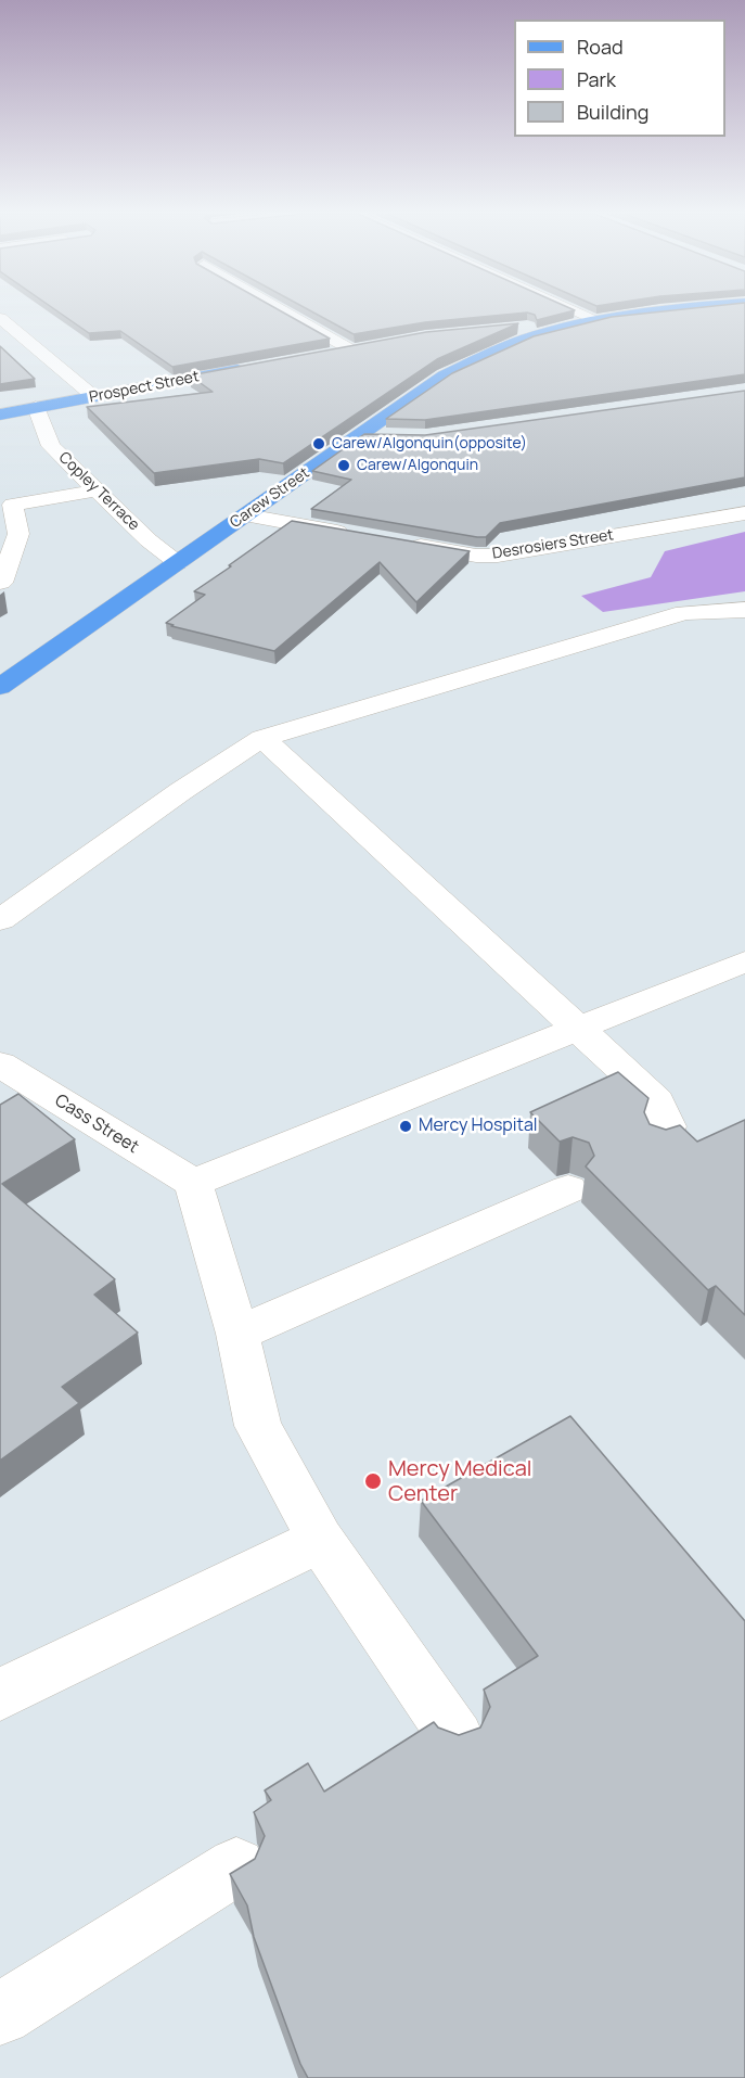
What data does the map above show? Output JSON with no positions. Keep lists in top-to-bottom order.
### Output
{
  "streets": {
    "main road": ["Prospect Street", "Carew Street"],
    "street": ["Copley Terrace", "Desrosiers Street", "Cass Street"]
  },
  "crossings": [
    ["Prospect Street", "Copley Terrace"],
    ["Copley Terrace", "Carew Street"]
  ],
  "places": [
    "Carew/Algonquin(opposite)",
    "Carew/Algonquin",
    "Mercy Hospital",
    "Mercy Medical Center"
  ],
  "legend": ["Road", "Park", "Building"]
}
